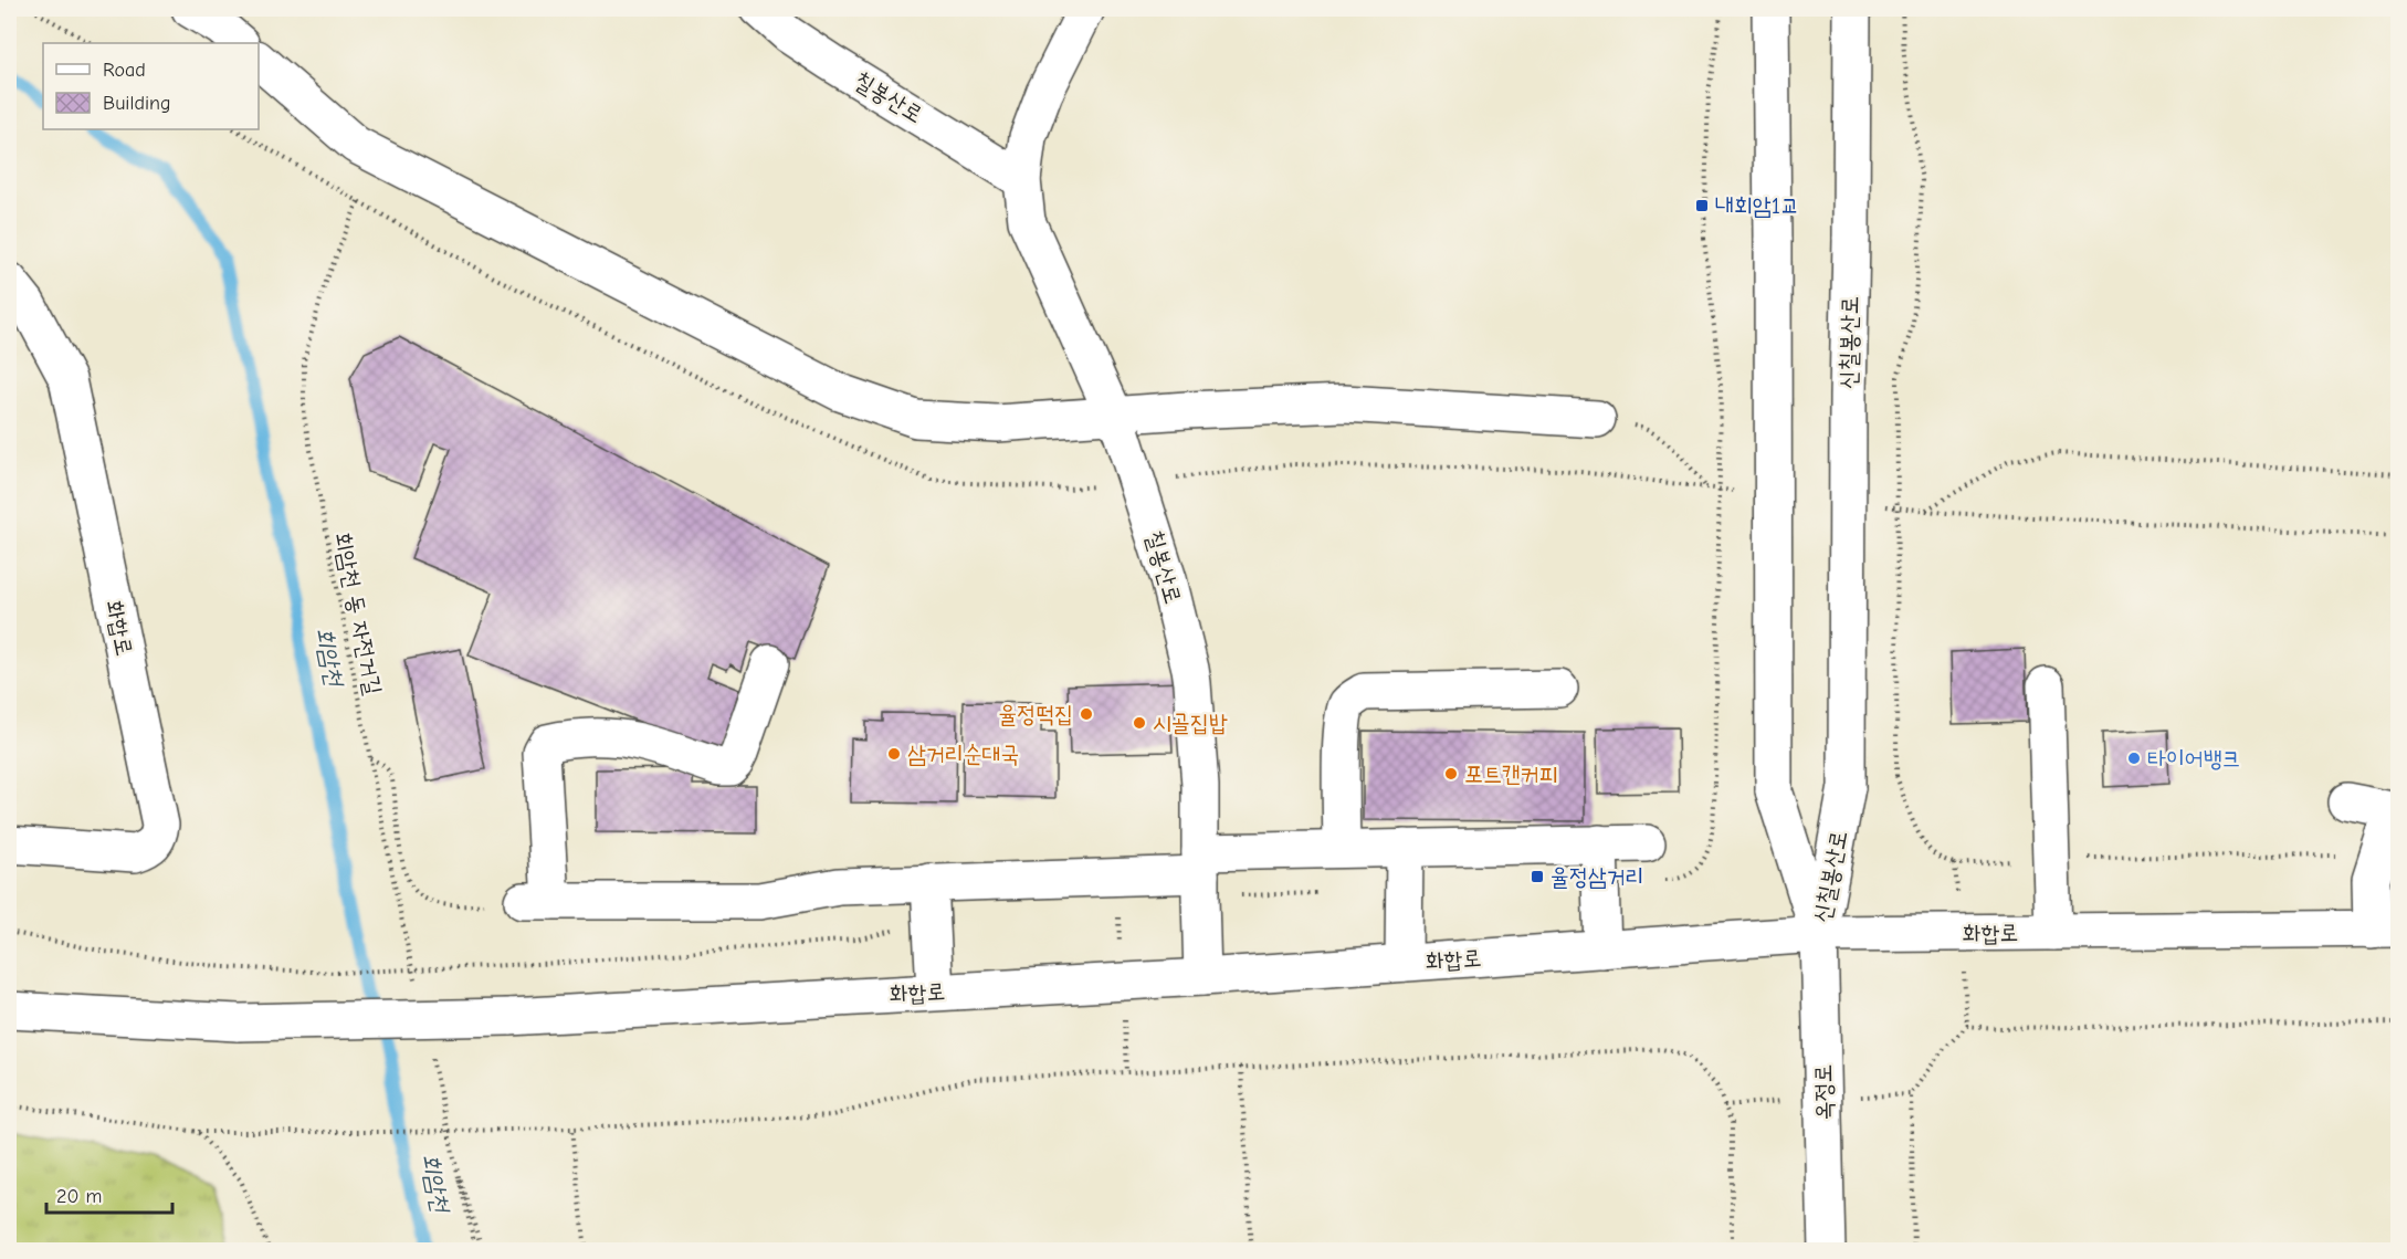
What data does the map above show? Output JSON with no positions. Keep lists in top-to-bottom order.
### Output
{
  "streets": {
    "street": [
      "칠봉산로",
      "신칠봉산로",
      "화합로",
      "옥정로"
    ],
    "path": ["회암천 동 자전거길"]
  },
  "crossings": [
    ["칠봉산로", "화합로"],
    ["신칠봉산로", "화합로"],
    ["신칠봉산로", "옥정로"],
    ["화합로", "옥정로"]
  ],
  "water": ["회암천"],
  "places": {
    "transit": ["내회암1교", "율정삼거리"],
    "other": [
      "율정떡집",
      "시골집밥",
      "삼거리순대국",
      "타이어뱅크",
      "포트캔커피"
    ]
  },
  "legend": ["Road", "Building"],
  "scale_bar": "20 m"
}
